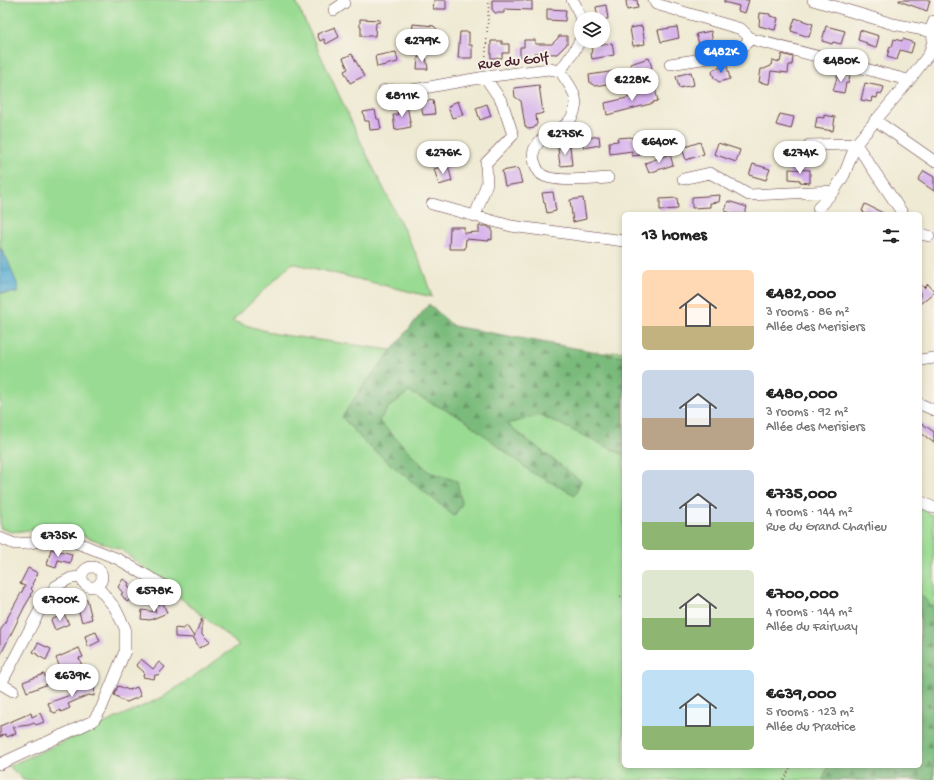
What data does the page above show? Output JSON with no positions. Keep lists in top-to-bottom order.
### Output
{
  "streets": {
    "street": ["Rue du Golf"]
  },
  "page": {
    "price": [
      "€279K",
      "€482K",
      "€480K",
      "€228K",
      "€811K",
      "€275K",
      "€640K",
      "€276K",
      "€274K",
      "€735K",
      "€578K",
      "€700K",
      "€639K"
    ],
    "heading": "13 homes",
    "list": [
      {
        "name": "€482,000",
        "note": "3 rooms · 86 m² · Allée des Merisiers"
      },
      {
        "name": "€480,000",
        "note": "3 rooms · 92 m² · Allée des Merisiers"
      },
      {
        "name": "€735,000",
        "note": "4 rooms · 144 m² · Rue du Grand Charlieu"
      },
      {
        "name": "€700,000",
        "note": "4 rooms · 144 m² · Allée du Fairway"
      },
      {
        "name": "€639,000",
        "note": "5 rooms · 123 m² · Allée du Practice"
      }
    ]
  }
}
